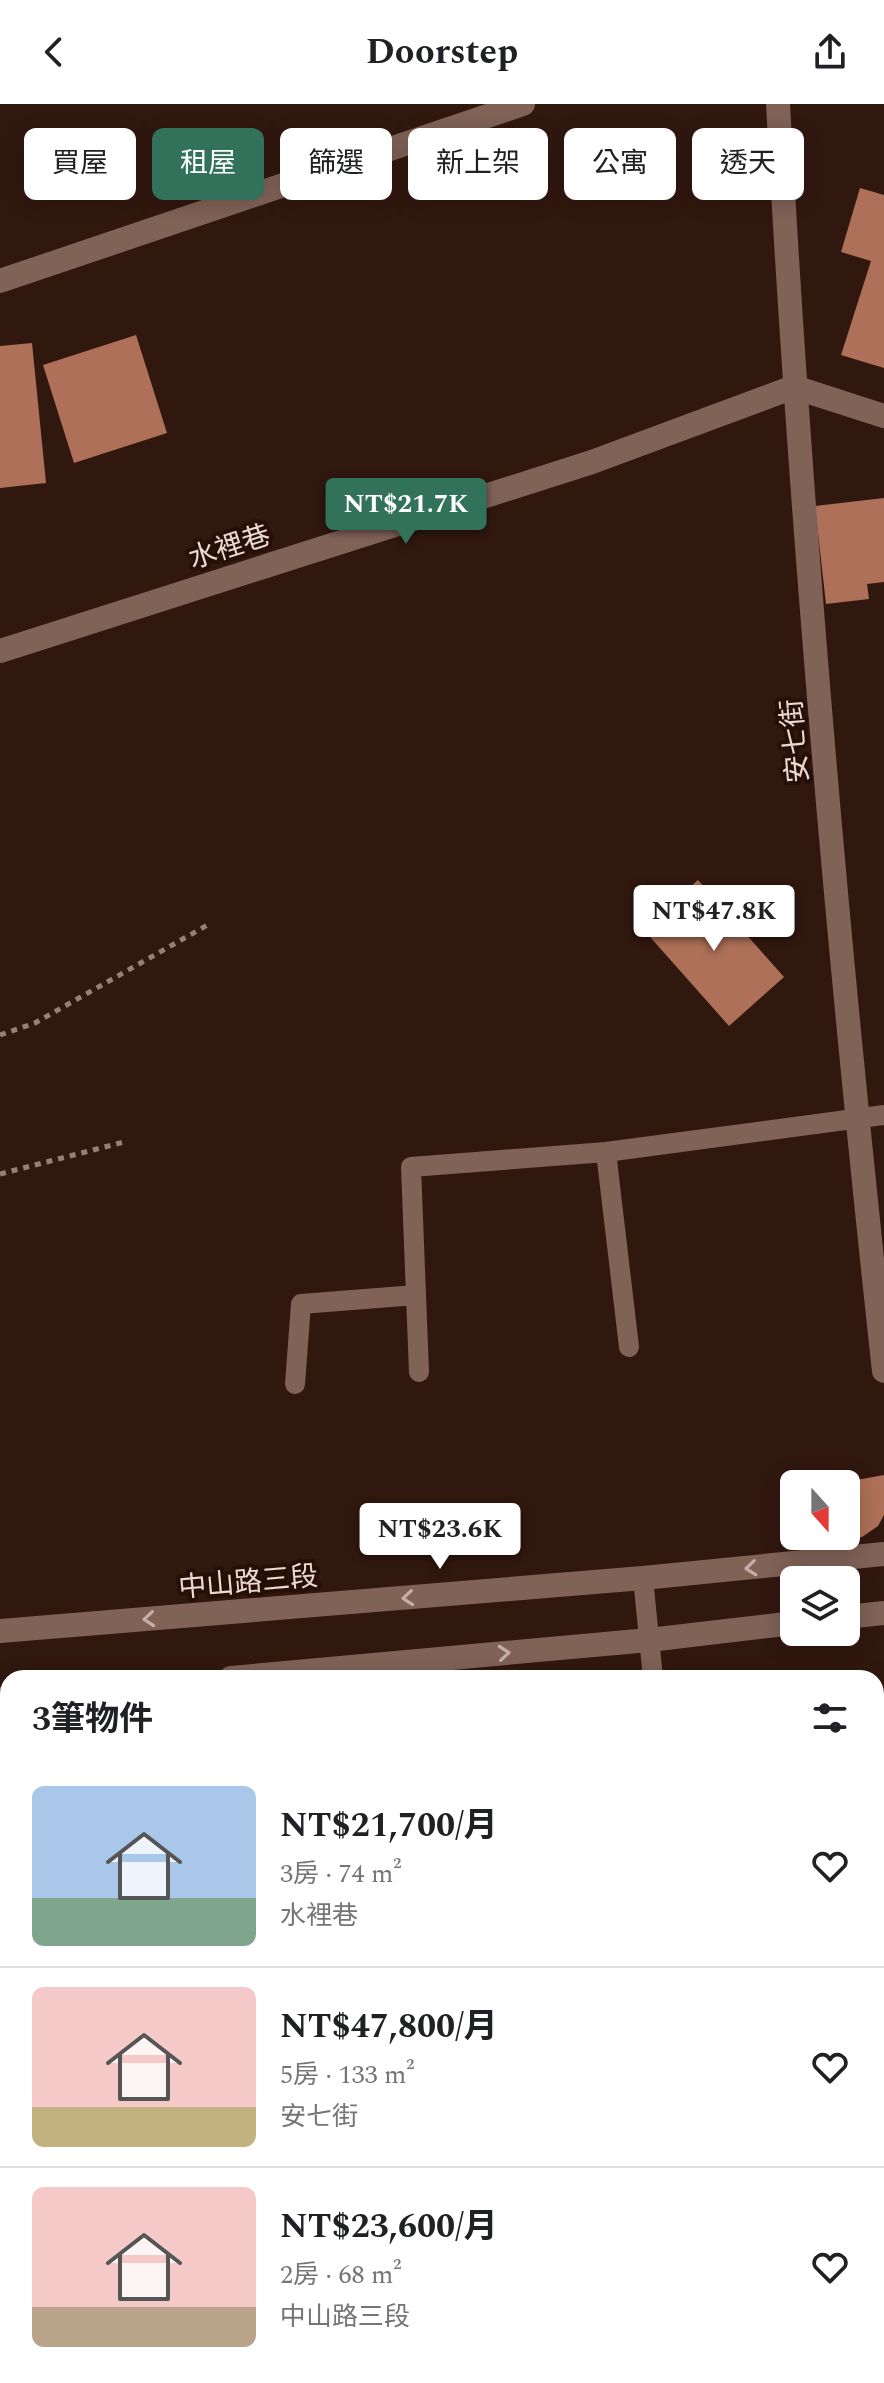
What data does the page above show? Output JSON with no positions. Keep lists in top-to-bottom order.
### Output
{
  "streets": {
    "street": ["水裡巷", "安七街", "中山路三段"]
  },
  "crossings": [
    ["水裡巷", "安七街"]
  ],
  "north": "bottom",
  "page": {
    "header": "Doorstep",
    "chip": [
      "買屋",
      "租屋",
      "篩選",
      "新上架",
      "公寓",
      "透天"
    ],
    "price": ["NT$21.7K", "NT$47.8K", "NT$23.6K"],
    "heading": "3筆物件",
    "list": [
      {
        "name": "NT$21,700/月",
        "note": "3房 · 74 m² · 水裡巷"
      },
      {
        "name": "NT$47,800/月",
        "note": "5房 · 133 m² · 安七街"
      },
      {
        "name": "NT$23,600/月",
        "note": "2房 · 68 m² · 中山路三段"
      }
    ]
  }
}
